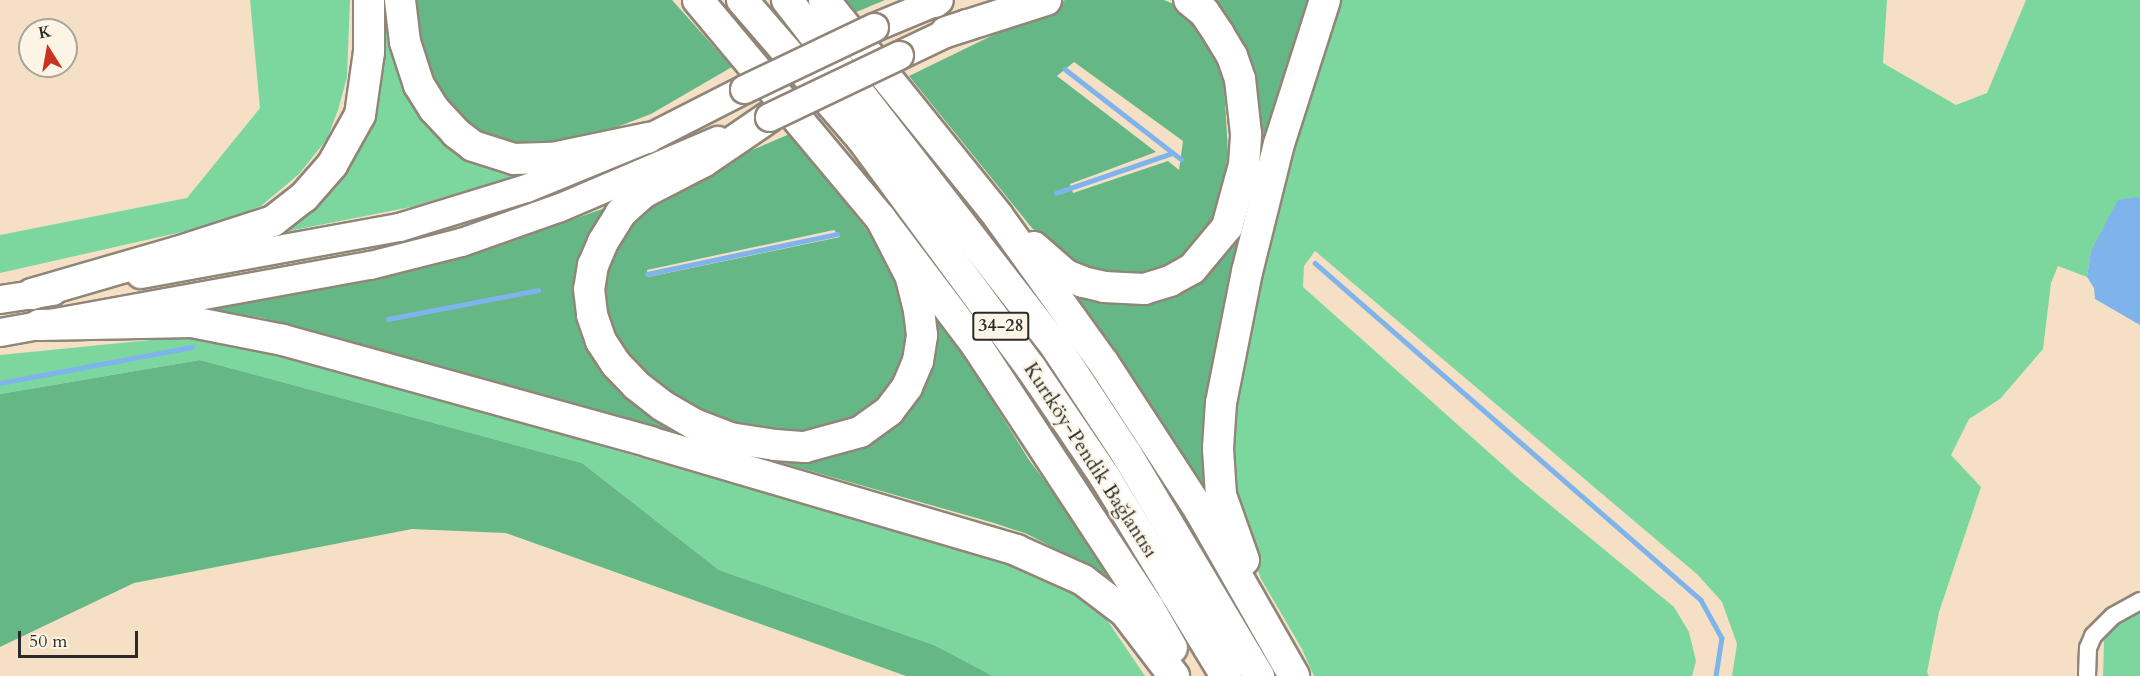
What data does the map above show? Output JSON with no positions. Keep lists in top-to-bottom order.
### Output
{
  "streets": {
    "highway": ["34-28", "Kurtköy-Pendik Bağlantısı"]
  },
  "scale_bar": "50 m",
  "north": "top"
}
